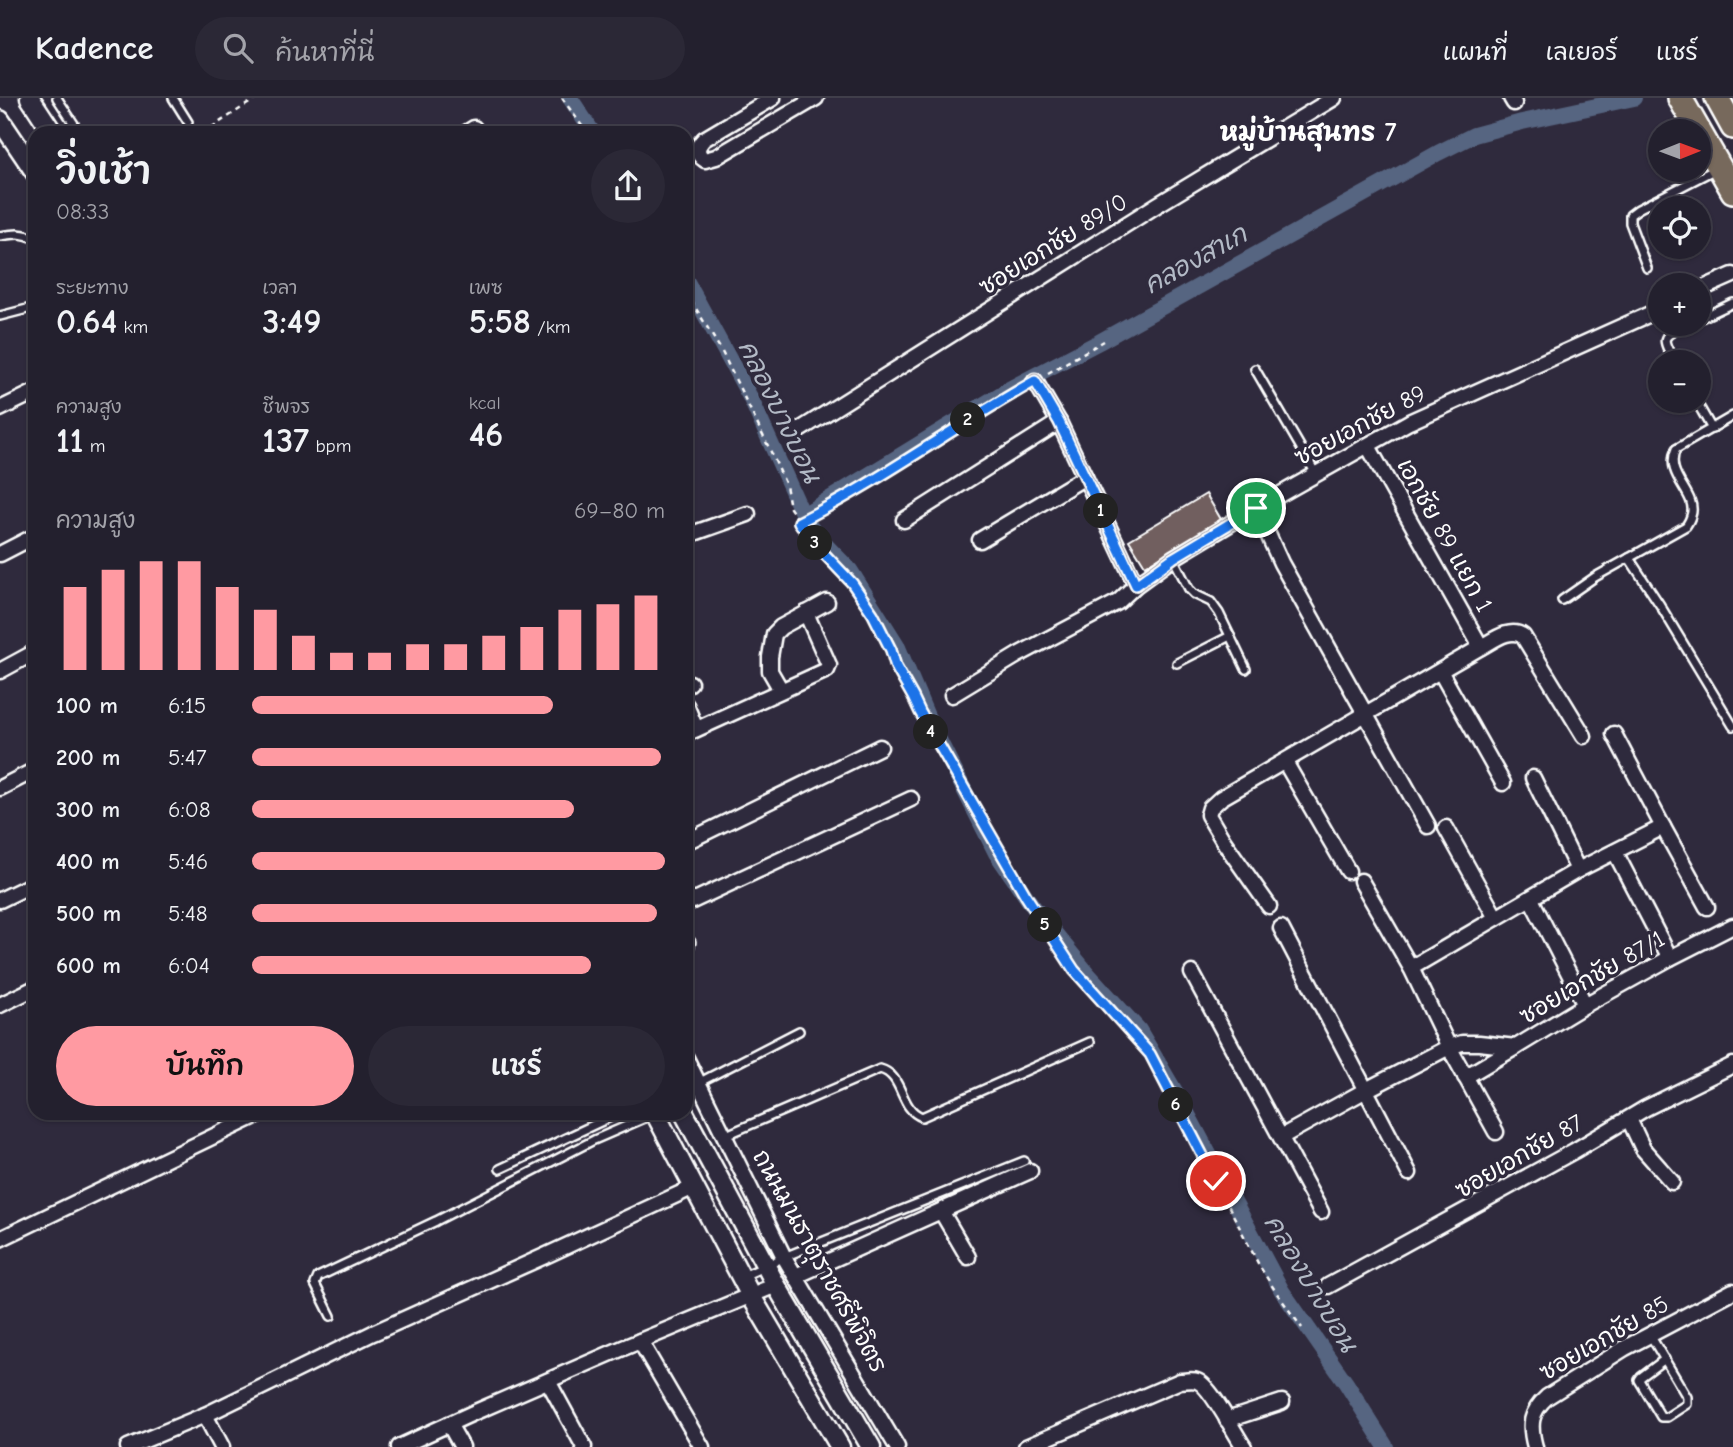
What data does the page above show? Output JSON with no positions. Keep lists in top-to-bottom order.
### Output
{
  "streets": {
    "street": [
      "ซอยเอกชัย 89/0",
      "ซอยเอกชัย 89",
      "เอกชัย 89 แยก 1",
      "ซอยเอกชัย 87/1",
      "ซอยเอกชัย 87",
      "ถนนมนธาตุราชศรีพิจิตร",
      "ซอยเอกชัย 85"
    ]
  },
  "crossings": [
    ["ซอยเอกชัย 89", "เอกชัย 89 แยก 1"]
  ],
  "districts": ["หมู่บ้านสุนทร 7"],
  "water": ["คลองสาเก", "คลองบางบอน"],
  "north": "right",
  "page": {
    "header": "Kadence",
    "search": "ค้นหาที่นี่",
    "nav": ["แผนที่", "เลเยอร์", "แชร์"],
    "map_buttons": ["+", "−"],
    "heading": ["วิ่งเช้า", "08:33"],
    "stats": [
      ["ระยะทาง", "0.64 km"],
      ["เวลา", "3:49"],
      ["เพซ", "5:58 /km"],
      ["ความสูง", "11 m"],
      ["ชีพจร", "137 bpm"],
      ["kcal", "46"]
    ],
    "pins": [
      "2",
      "1",
      "3",
      "4",
      "5",
      "6"
    ],
    "chart": ["ความสูง", "69–80 m"],
    "list": [
      {
        "name": "100 m",
        "note": "6:15"
      },
      {
        "name": "200 m",
        "note": "5:47"
      },
      {
        "name": "300 m",
        "note": "6:08"
      },
      {
        "name": "400 m",
        "note": "5:46"
      },
      {
        "name": "500 m",
        "note": "5:48"
      },
      {
        "name": "600 m",
        "note": "6:04"
      }
    ],
    "buttons": ["บันทึก", "แชร์"]
  }
}
